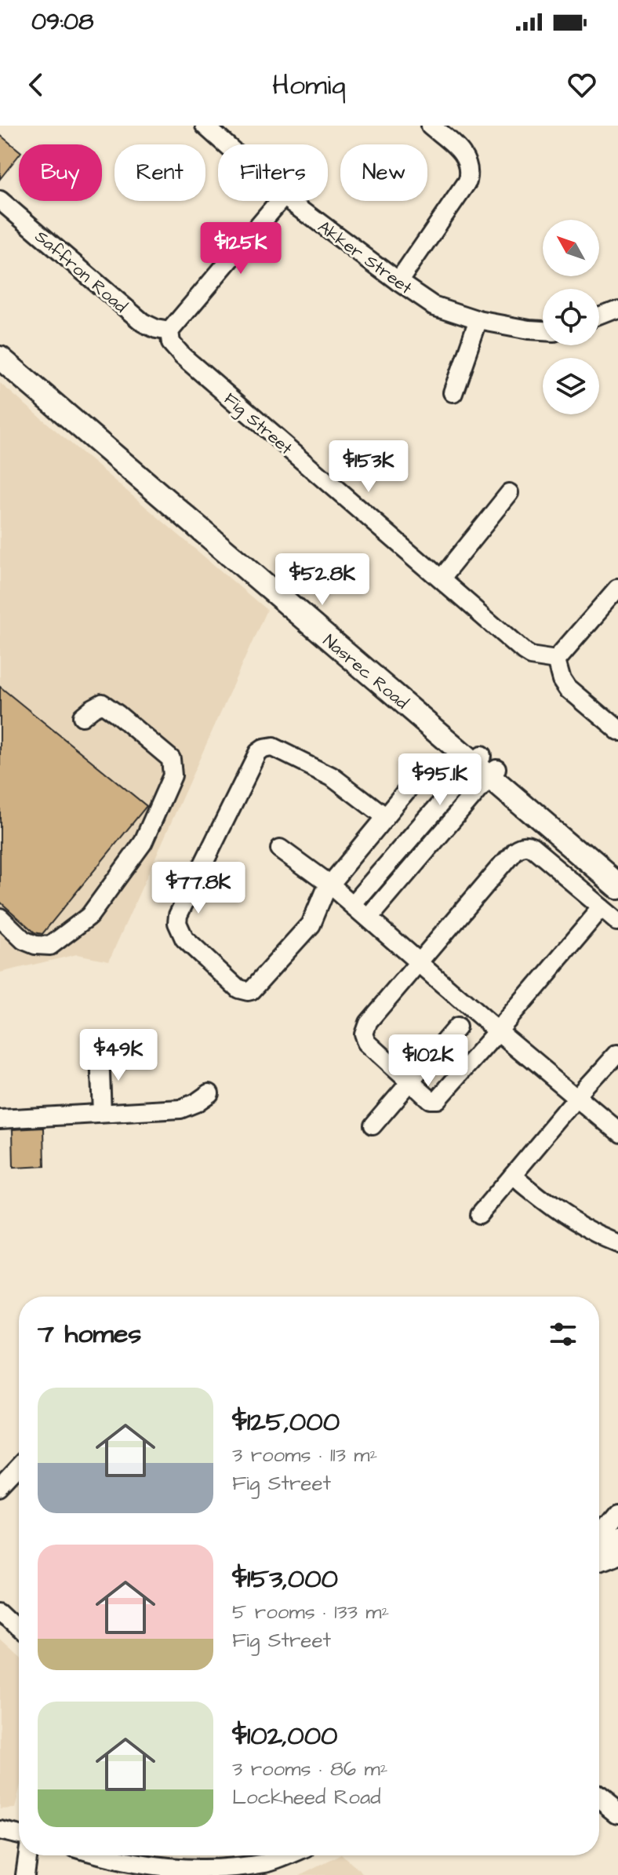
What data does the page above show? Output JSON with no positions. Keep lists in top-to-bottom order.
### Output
{
  "streets": {
    "main road": ["Nasrec Road"],
    "street": ["Akker Street", "Saffron Road", "Fig Street"]
  },
  "crossings": [
    ["Saffron Road", "Fig Street"]
  ],
  "north": "top left",
  "page": {
    "status": "09:08",
    "header": "Homiq",
    "chip": [
      "Buy",
      "Rent",
      "Filters",
      "New"
    ],
    "price": [
      "$125K",
      "$153K",
      "$52.8K",
      "$95.1K",
      "$77.8K",
      "$49K",
      "$102K"
    ],
    "heading": "7 homes",
    "list": [
      {
        "name": "$125,000",
        "note": "3 rooms · 113 m² · Fig Street"
      },
      {
        "name": "$153,000",
        "note": "5 rooms · 133 m² · Fig Street"
      },
      {
        "name": "$102,000",
        "note": "3 rooms · 86 m² · Lockheed Road"
      }
    ]
  }
}
